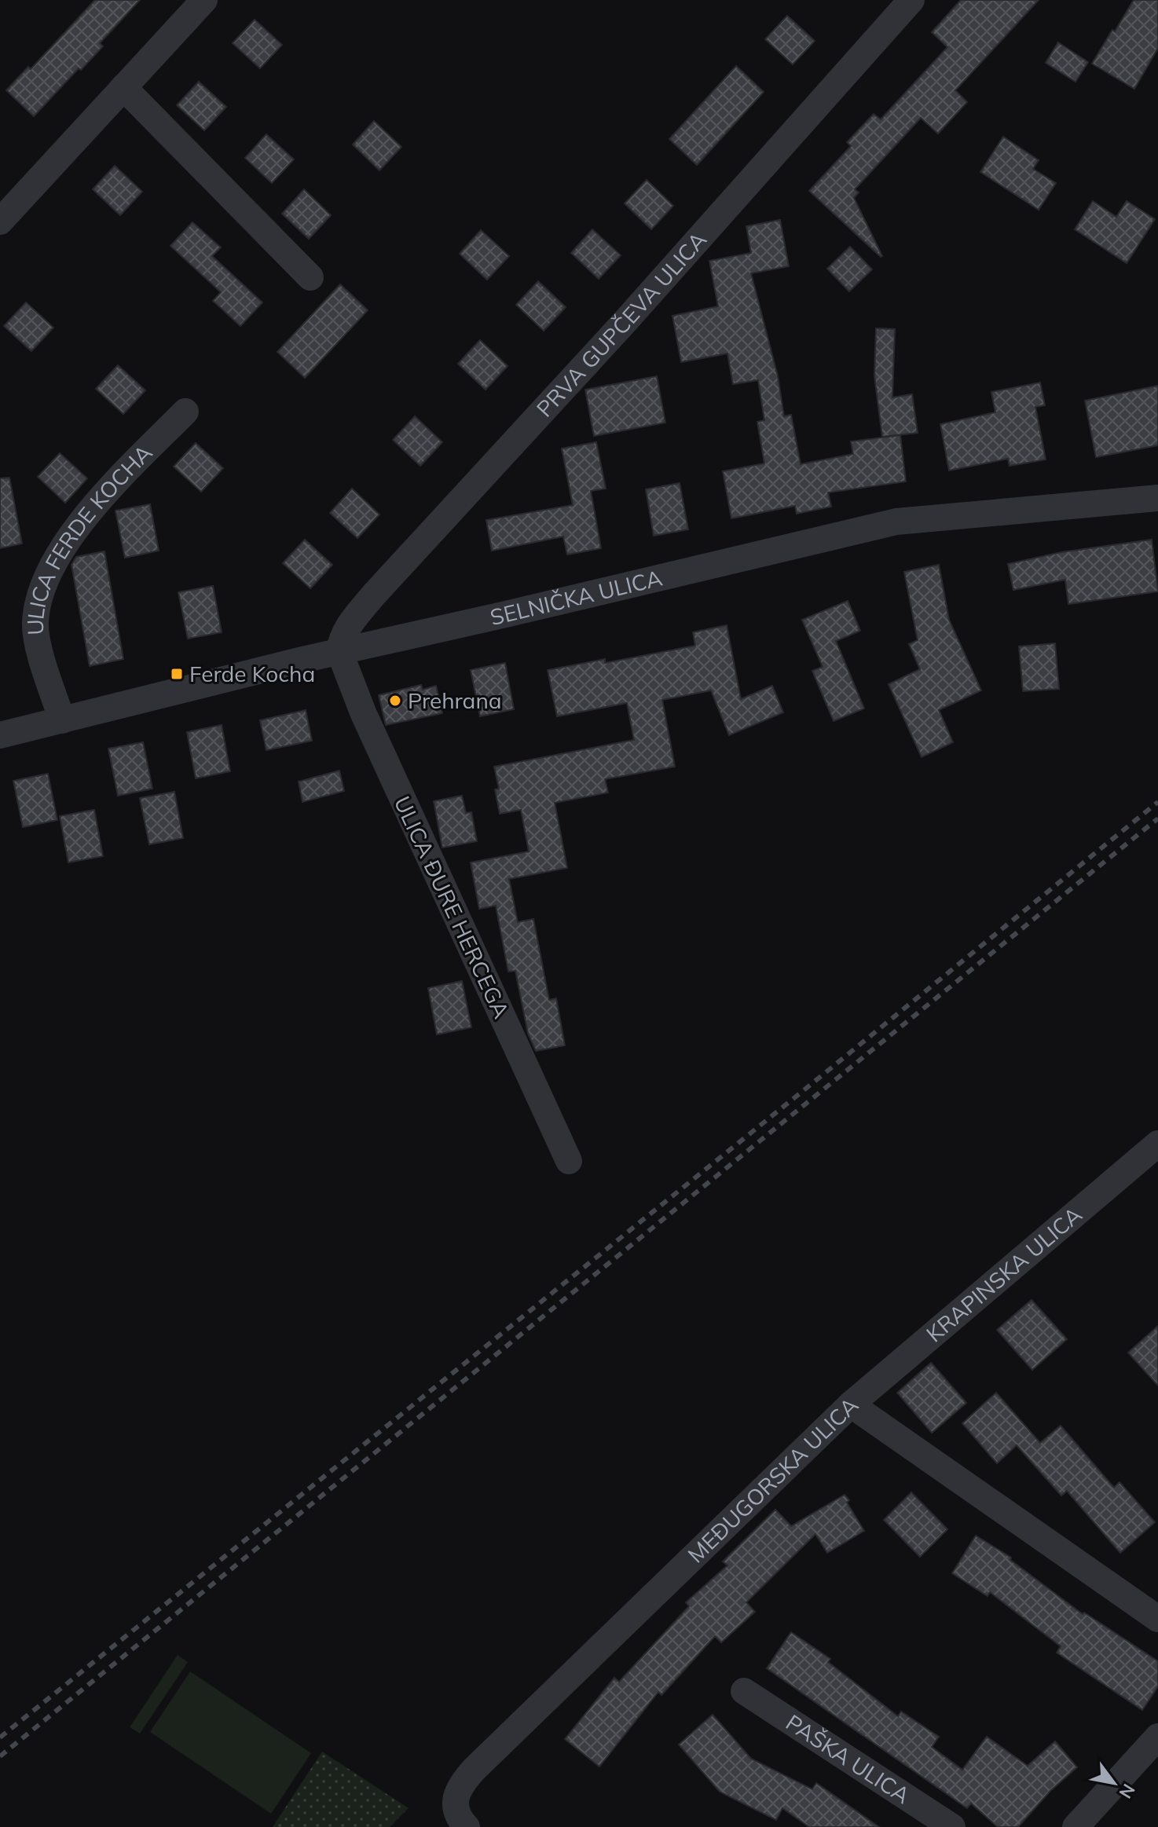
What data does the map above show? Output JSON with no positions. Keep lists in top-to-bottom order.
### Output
{
  "streets": {
    "street": [
      "PRVA GUPČEVA ULICA",
      "ULICA FERDE KOCHA",
      "SELNIČKA ULICA",
      "ULICA ĐURE HERCEGA",
      "KRAPINSKA ULICA",
      "MEĐUGORSKA ULICA",
      "PAŠKA ULICA"
    ]
  },
  "crossings": [
    ["PRVA GUPČEVA ULICA", "SELNIČKA ULICA"],
    ["PRVA GUPČEVA ULICA", "ULICA ĐURE HERCEGA"],
    ["ULICA FERDE KOCHA", "SELNIČKA ULICA"],
    ["SELNIČKA ULICA", "ULICA ĐURE HERCEGA"],
    ["KRAPINSKA ULICA", "MEĐUGORSKA ULICA"]
  ],
  "places": {
    "transit": ["Ferde Kocha"],
    "other": ["Prehrana"]
  },
  "north": "bottom right"
}
